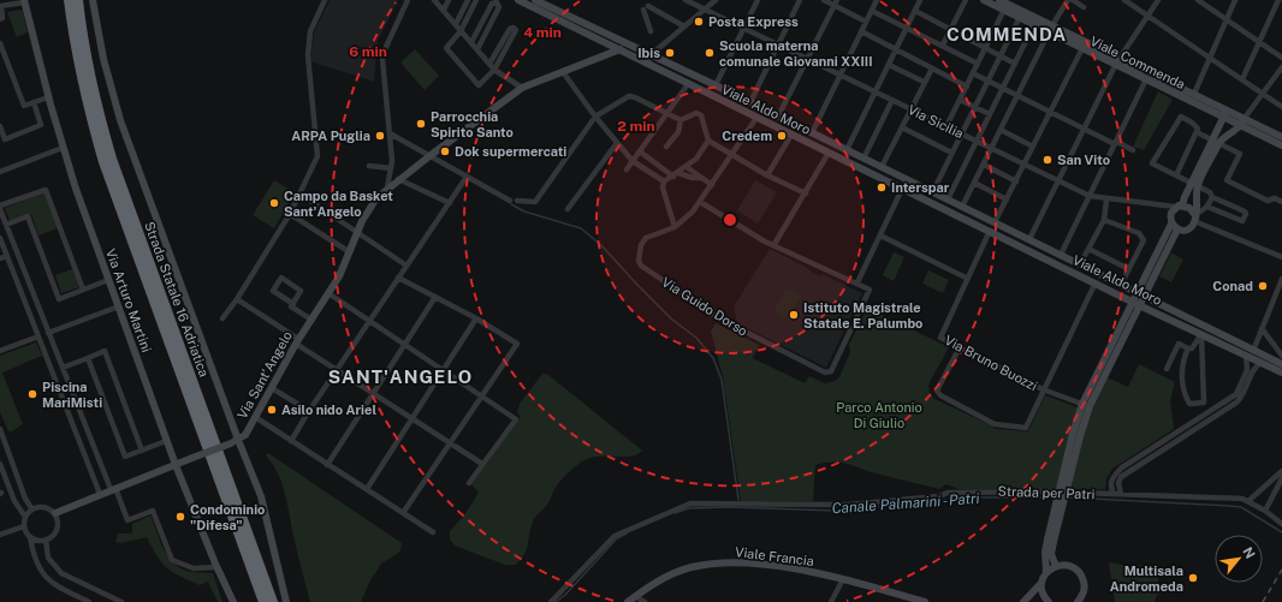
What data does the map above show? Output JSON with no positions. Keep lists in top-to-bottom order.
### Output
{
  "streets": {
    "highway": ["Strada Statale 16 Adriatica"],
    "street": [
      "Viale Commenda",
      "Viale Aldo Moro",
      "Via Sicilia",
      "Via Arturo Martini",
      "Via Guido Dorso",
      "Via Bruno Buozzi",
      "Via Sant'Angelo",
      "Strada per Patri",
      "Viale Francia"
    ]
  },
  "crossings": [
    ["Viale Aldo Moro", "Via Bruno Buozzi"],
    ["Viale Aldo Moro", "Via Sant'Angelo"]
  ],
  "districts": ["COMMENDA", "SANT'ANGELO"],
  "water": ["Canale Palmarini - Patri"],
  "parks": ["Parco Antonio Di Giulio"],
  "places": [
    "Posta Express",
    "Ibis",
    "Scuola materna comunale Giovanni XXIII",
    "Parrocchia Spirito Santo",
    "ARPA Puglia",
    "Credem",
    "Dok supermercati",
    "San Vito",
    "Interspar",
    "Campo da Basket Sant'Angelo",
    "Conad",
    "Istituto Magistrale Statale E. Palumbo",
    "Piscina MariMisti",
    "Asilo nido Ariel",
    "Condominio \"Difesa\"",
    "Multisala Andromeda"
  ],
  "north": "top right",
  "rings": ["4 min", "6 min", "2 min"]
}
